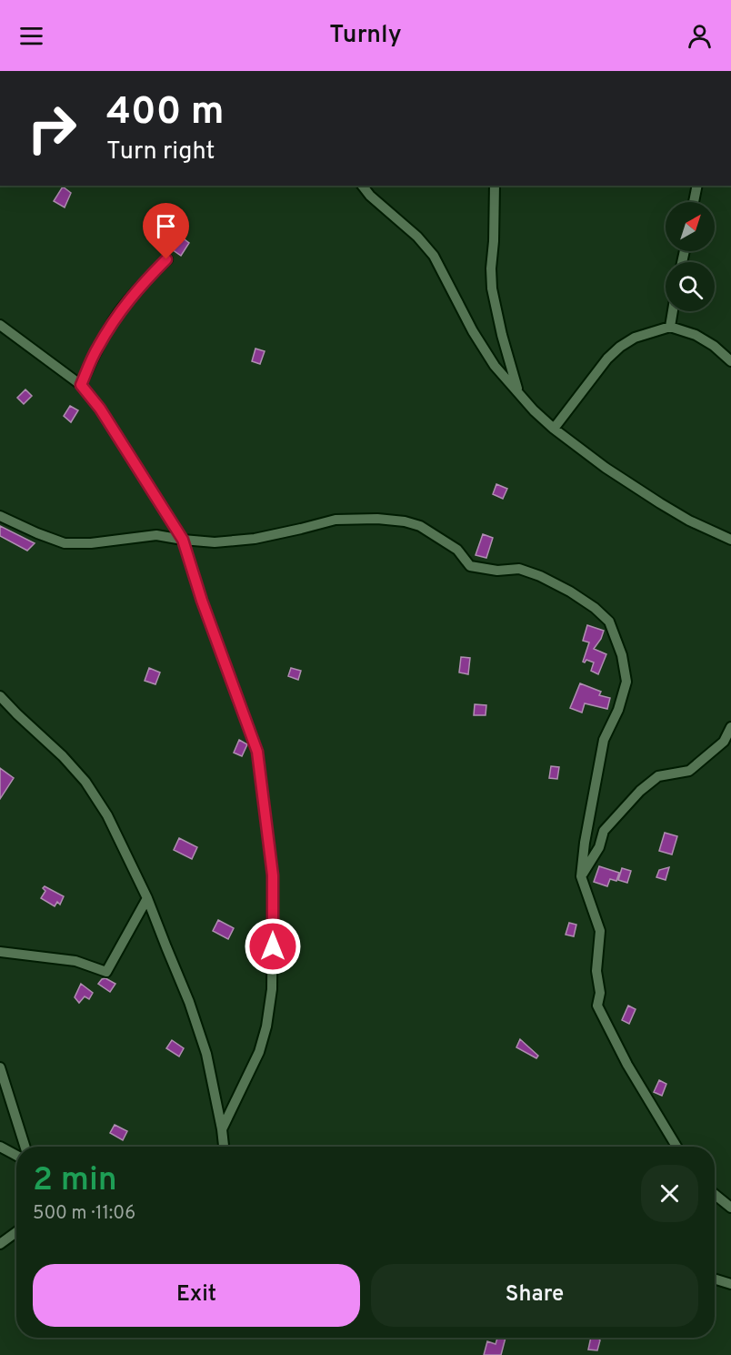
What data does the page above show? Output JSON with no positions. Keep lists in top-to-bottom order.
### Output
{
  "north": "top right",
  "page": {
    "header": "Turnly",
    "turn": ["400 m", "Turn right"],
    "heading": ["2 min", "500 m · 11:06"],
    "buttons": ["Exit", "Share"]
  }
}
